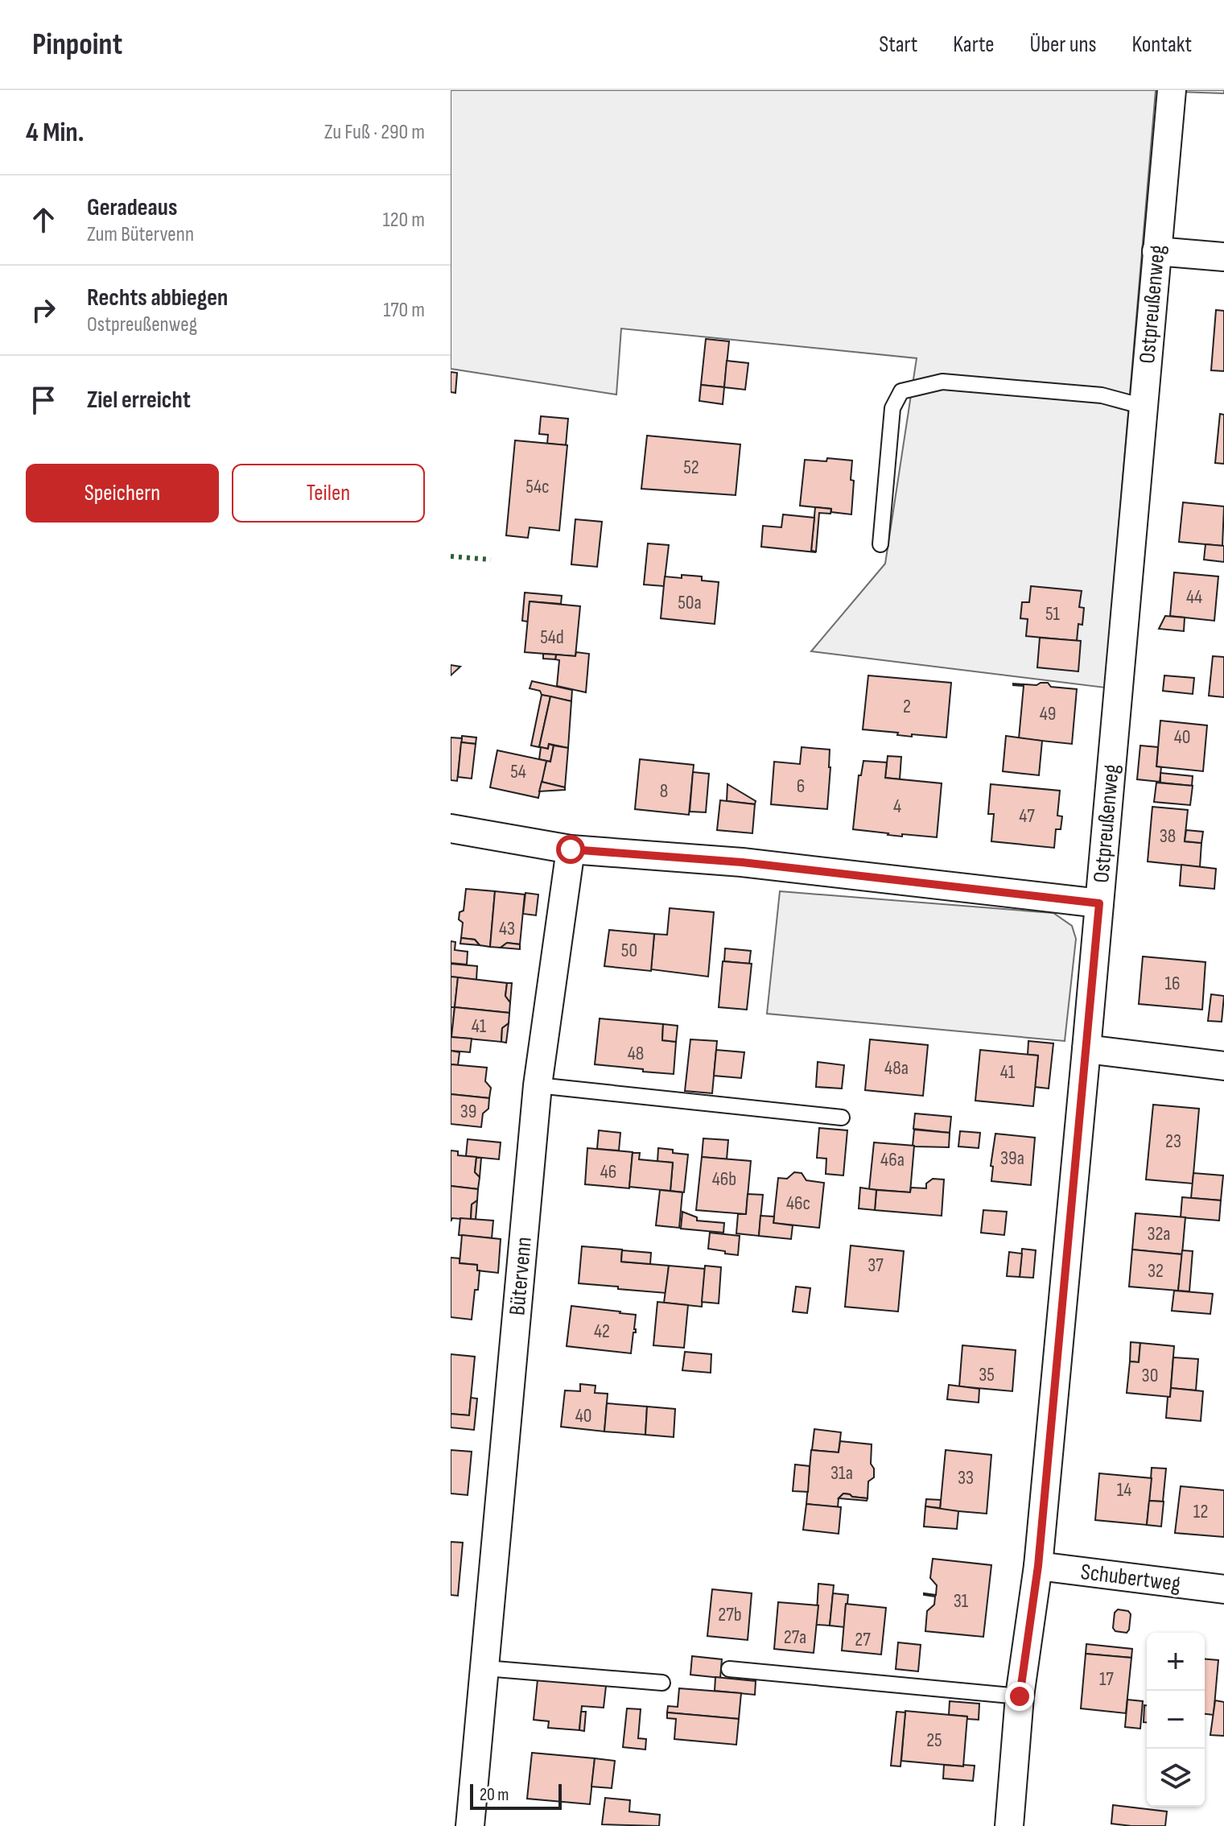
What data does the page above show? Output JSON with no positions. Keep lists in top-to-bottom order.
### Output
{
  "streets": {
    "street": ["Ostpreußenweg", "Bütervenn", "Schubertweg"]
  },
  "crossings": [
    ["Ostpreußenweg", "Schubertweg"]
  ],
  "house_numbers": [
    "52",
    "54c",
    "44",
    "50a",
    "51",
    "54d",
    "2",
    "49",
    "40",
    "54",
    "6",
    "8",
    "4",
    "47",
    "38",
    "43",
    "50",
    "16",
    "41",
    "48",
    "48a",
    "41",
    "39",
    "23",
    "39a",
    "46a",
    "46",
    "46b",
    "46c",
    "32a",
    "37",
    "32",
    "42",
    "35",
    "30",
    "40",
    "31a",
    "33",
    "14",
    "12",
    "31",
    "27b",
    "27a",
    "27",
    "17",
    "25"
  ],
  "scale_bar": "20 m",
  "page": {
    "header": "Pinpoint",
    "nav": [
      "Start",
      "Karte",
      "Über uns",
      "Kontakt"
    ],
    "heading": ["4 Min.", "Zu Fuß · 290 m"],
    "list": [
      ["Geradeaus", "Zum Bütervenn", "120 m"],
      ["Rechts abbiegen", "Ostpreußenweg", "170 m"],
      "Ziel erreicht"
    ],
    "buttons": ["Speichern", "Teilen"],
    "map_buttons": ["+", "−"],
    "scale": "20 m"
  }
}
